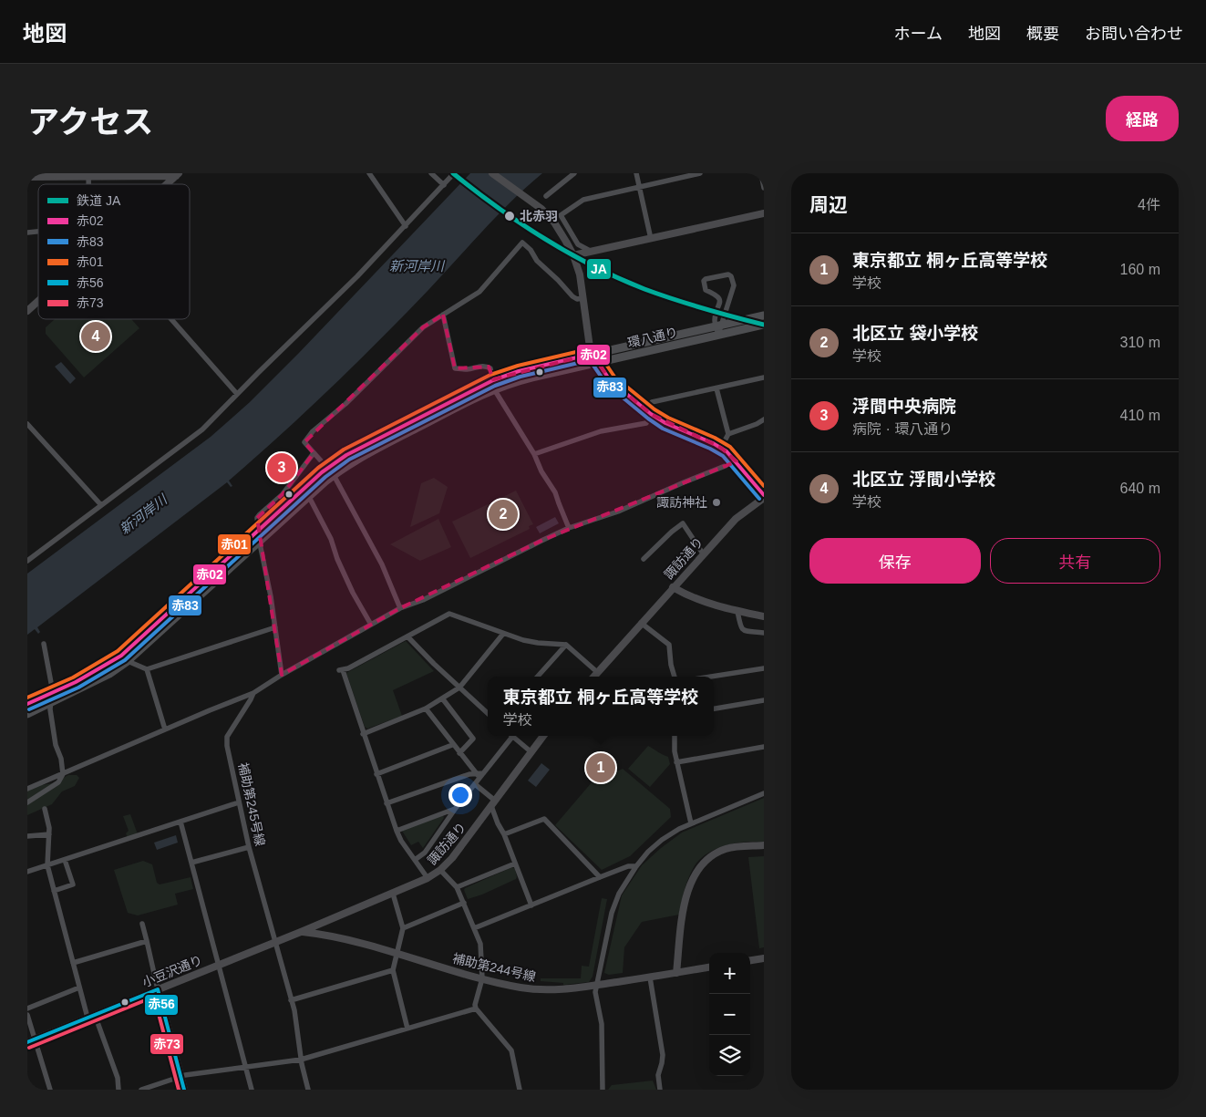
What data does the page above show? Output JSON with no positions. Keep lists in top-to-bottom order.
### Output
{
  "streets": {
    "main road": ["環八通り"],
    "street": [
      "諏訪通り",
      "補助第245号線",
      "補助第244号線",
      "小豆沢通り"
    ]
  },
  "crossings": [
    ["諏訪通り", "補助第245号線"],
    ["諏訪通り", "補助第244号線"],
    ["諏訪通り", "小豆沢通り"],
    ["補助第245号線", "小豆沢通り"]
  ],
  "water": ["新河岸川"],
  "places": ["北赤羽", "諏訪神社"],
  "lines": [
    "rail line JA",
    "transit line 赤01",
    "transit line 赤02",
    "transit line 赤83",
    "transit line 赤56",
    "transit line 赤73"
  ],
  "legend": [
    "鉄道 JA",
    "赤02",
    "赤83",
    "赤01",
    "赤56",
    "赤73"
  ],
  "page": {
    "header": "地図",
    "nav": [
      "ホーム",
      "地図",
      "概要",
      "お問い合わせ"
    ],
    "title": "アクセス",
    "buttons": [
      "経路",
      ["保存", "共有"]
    ],
    "heading": ["周辺", "4件"],
    "list": [
      {
        "mark": "1",
        "name": "東京都立 桐ヶ丘高等学校",
        "note": "学校",
        "value": "160 m"
      },
      {
        "mark": "2",
        "name": "北区立 袋小学校",
        "note": "学校",
        "value": "310 m"
      },
      {
        "mark": "3",
        "name": "浮間中央病院",
        "note": "病院 · 環八通り",
        "value": "410 m"
      },
      {
        "mark": "4",
        "name": "北区立 浮間小学校",
        "note": "学校",
        "value": "640 m"
      }
    ],
    "pins": [
      "4",
      "3",
      "2",
      "1"
    ],
    "popup": ["東京都立 桐ヶ丘高等学校", "学校"],
    "map_buttons": ["+", "−"]
  }
}
